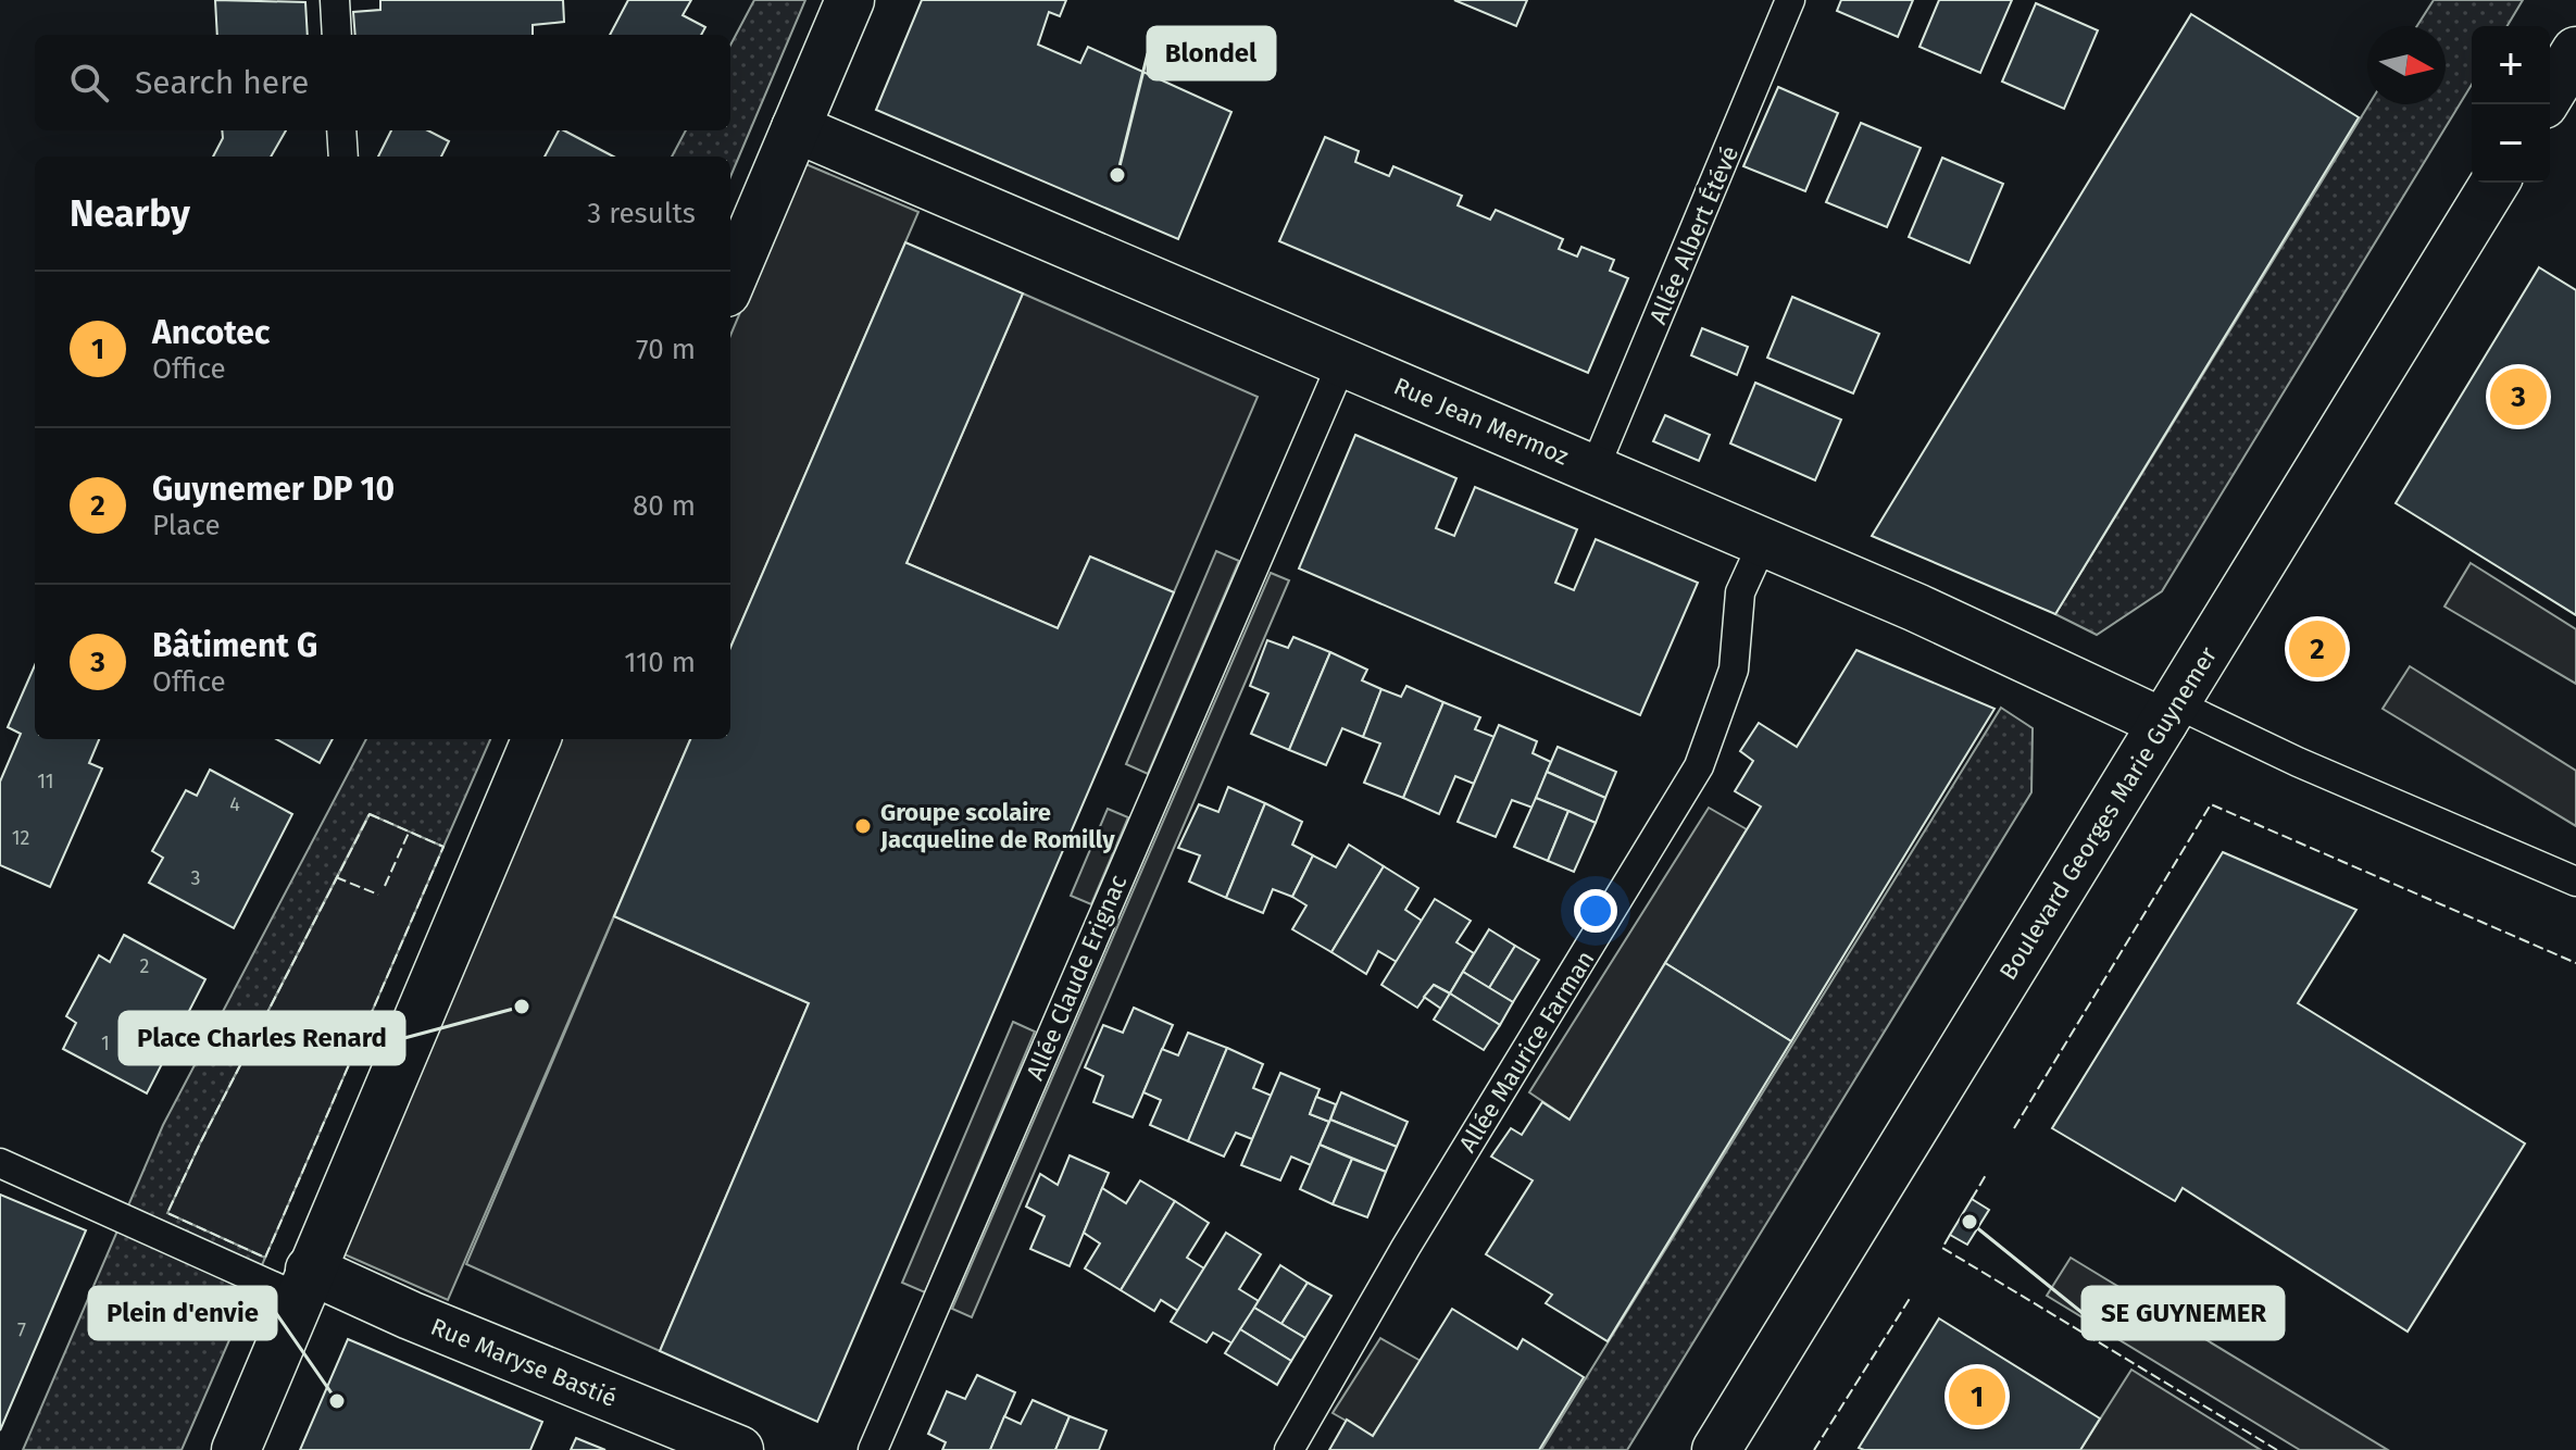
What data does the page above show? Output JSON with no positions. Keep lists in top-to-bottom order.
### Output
{
  "streets": {
    "street": ["Rue Jean Mermoz", "Boulevard Georges Marie Guynemer", "Rue Maryse Bastié"],
    "lane": ["Allée Albert Étévé", "Allée Claude Erignac", "Allée Maurice Farman"]
  },
  "crossings": [
    ["Allée Albert Étévé", "Rue Jean Mermoz"],
    ["Rue Jean Mermoz", "Boulevard Georges Marie Guynemer"],
    ["Rue Jean Mermoz", "Allée Claude Erignac"],
    ["Rue Jean Mermoz", "Allée Maurice Farman"]
  ],
  "places": [
    "Blondel",
    "Groupe scolaire Jacqueline de Romilly",
    "Place Charles Renard",
    "SE GUYNEMER",
    "Plein d'envie"
  ],
  "house_numbers": [
    "11",
    "4",
    "12",
    "3",
    "2",
    "1",
    "7"
  ],
  "north": "right",
  "page": {
    "map_buttons": ["+", "−"],
    "search": "Search here",
    "heading": ["Nearby", "3 results"],
    "list": [
      {
        "mark": "1",
        "name": "Ancotec",
        "note": "Office",
        "value": "70 m"
      },
      {
        "mark": "2",
        "name": "Guynemer DP 10",
        "note": "Place",
        "value": "80 m"
      },
      {
        "mark": "3",
        "name": "Bâtiment G",
        "note": "Office",
        "value": "110 m"
      }
    ],
    "pins": ["3", "2", "1"]
  }
}
